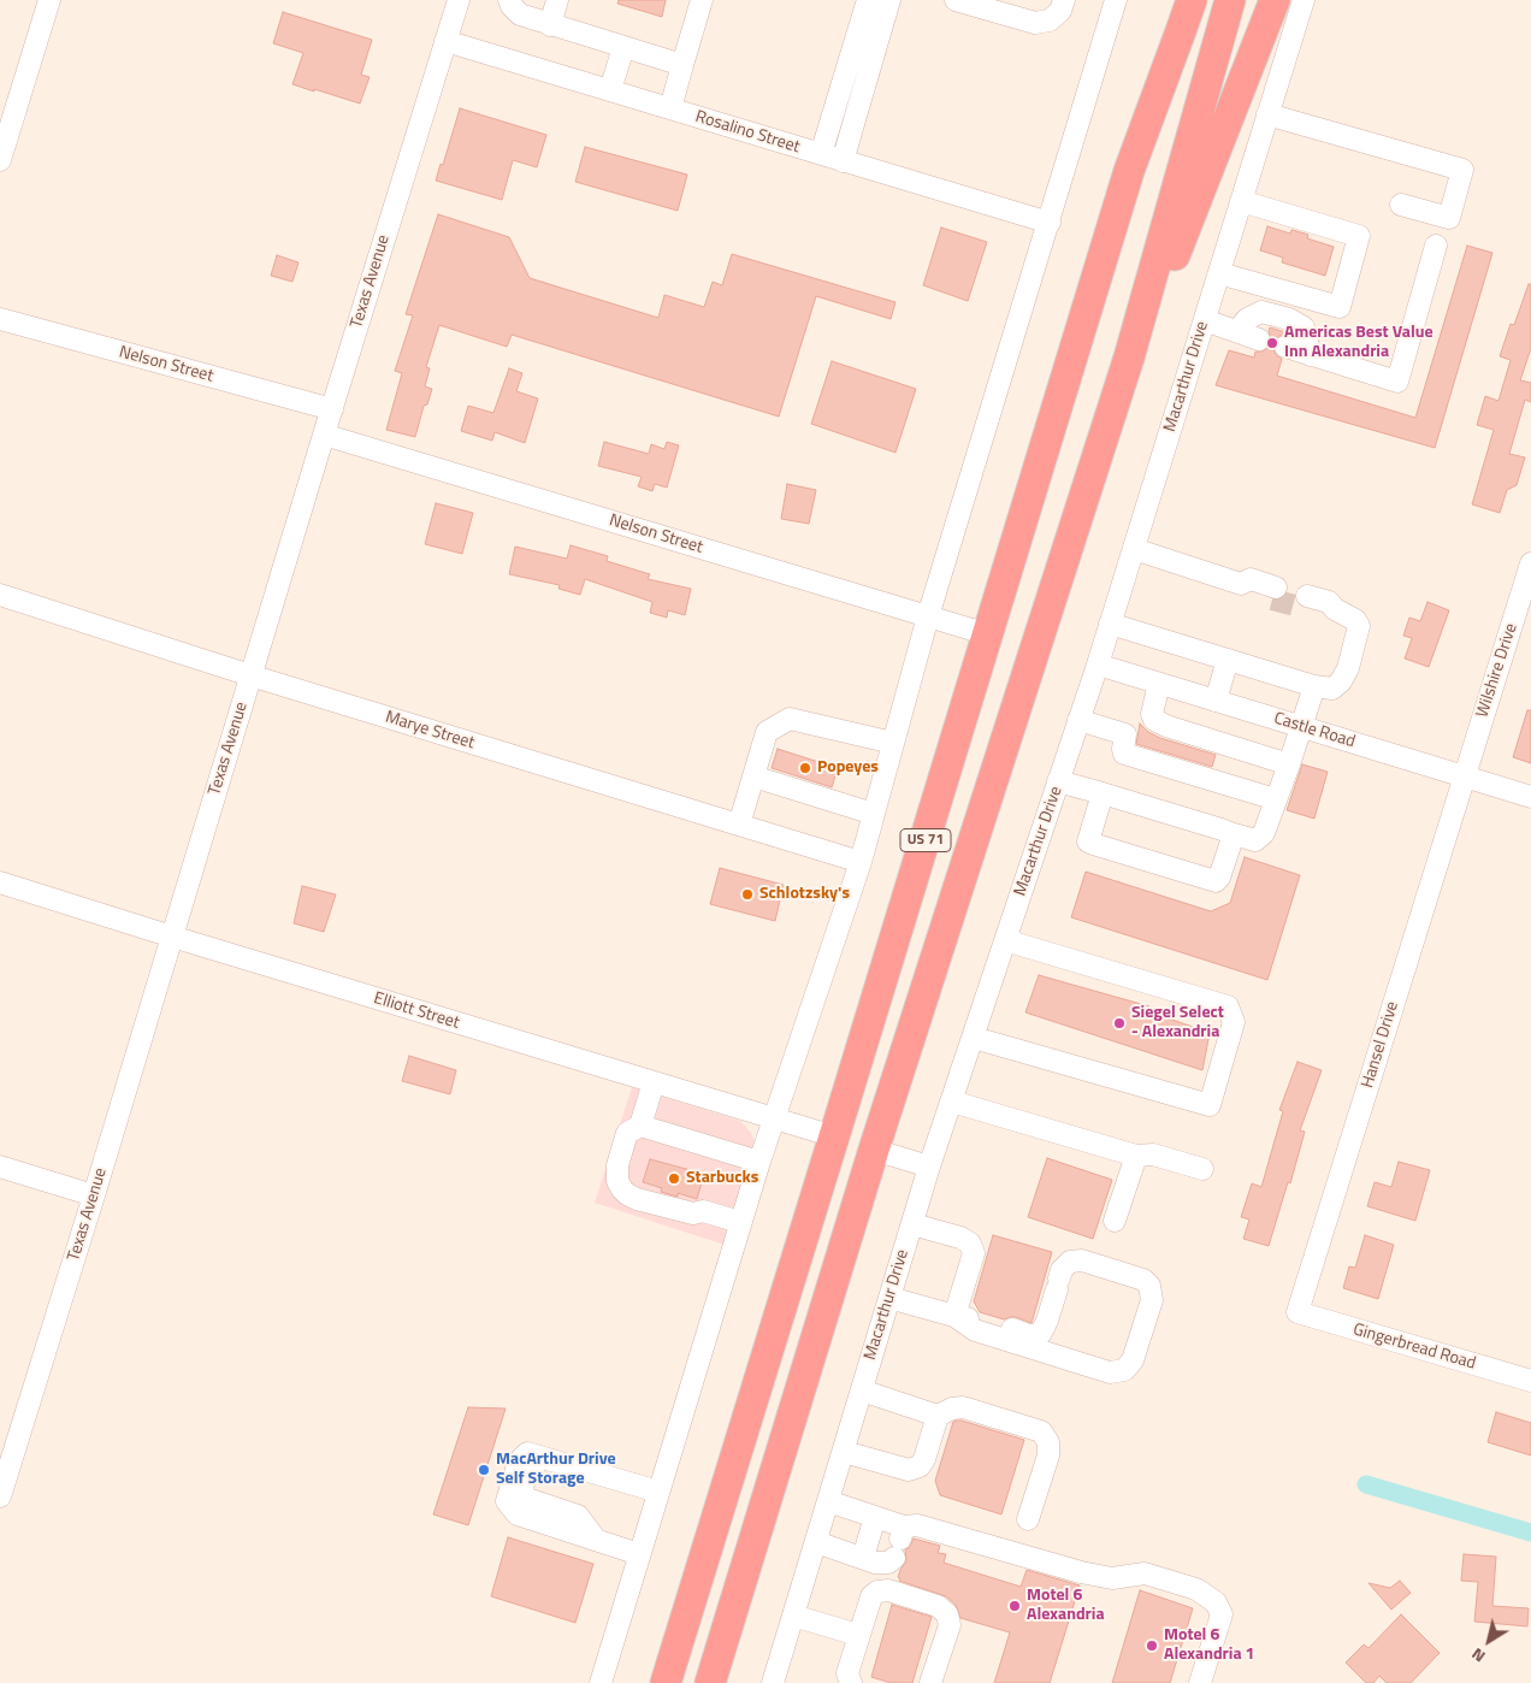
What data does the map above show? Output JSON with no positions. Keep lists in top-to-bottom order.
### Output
{
  "streets": {
    "highway": ["US 71"],
    "street": [
      "Rosalino Street",
      "Texas Avenue",
      "Nelson Street",
      "Macarthur Drive",
      "Wilshire Drive",
      "Marye Street",
      "Castle Road",
      "Elliott Street",
      "Hansel Drive",
      "Gingerbread Road"
    ]
  },
  "crossings": [
    ["Rosalino Street", "Texas Avenue"],
    ["Texas Avenue", "Nelson Street"],
    ["Texas Avenue", "Marye Street"],
    ["Texas Avenue", "Elliott Street"],
    ["Nelson Street", "US 71"],
    ["Macarthur Drive", "Castle Road"],
    ["Wilshire Drive", "Castle Road"],
    ["Wilshire Drive", "Hansel Drive"],
    ["Castle Road", "Hansel Drive"],
    ["US 71", "Elliott Street"],
    ["Hansel Drive", "Gingerbread Road"]
  ],
  "places": [
    "Americas Best Value Inn Alexandria",
    "Popeyes",
    "Schlotzsky's",
    "Siegel Select - Alexandria",
    "Starbucks",
    "MacArthur Drive Self Storage",
    "Motel 6 Alexandria",
    "Motel 6 Alexandria 1"
  ],
  "north": "bottom left"
}
